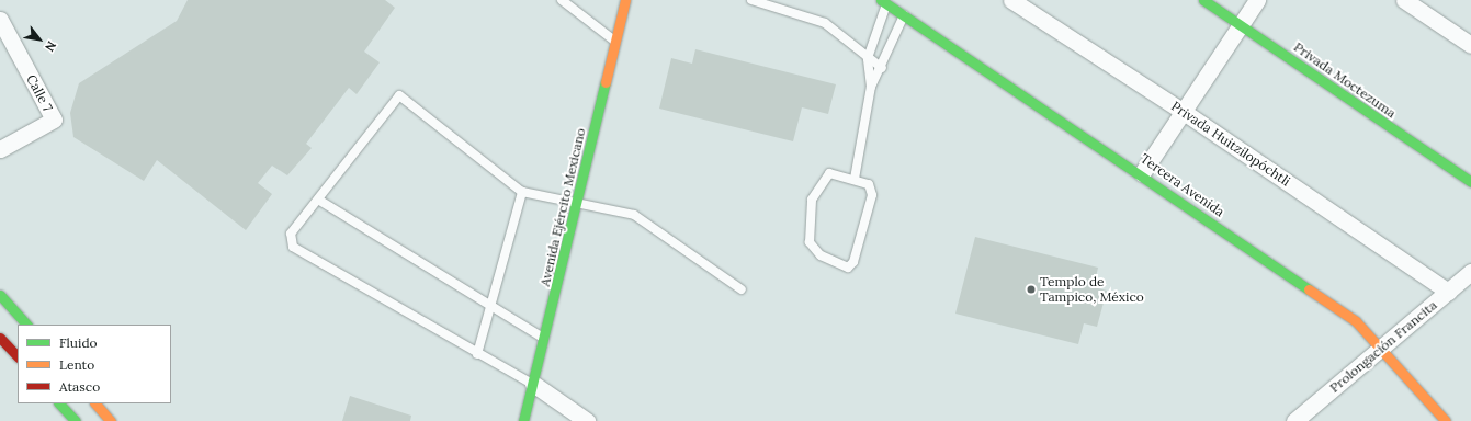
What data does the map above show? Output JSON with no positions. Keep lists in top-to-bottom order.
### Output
{
  "streets": {
    "street": [
      "Privada Moctezuma",
      "Calle 7",
      "Privada Huitzilopóchtli",
      "Tercera Avenida",
      "Avenida Ejército Mexicano",
      "Prolongación Francita"
    ]
  },
  "crossings": [
    ["Privada Huitzilopóchtli", "Prolongación Francita"],
    ["Tercera Avenida", "Prolongación Francita"]
  ],
  "places": ["Templo de Tampico, México"],
  "legend": ["Fluido", "Lento", "Atasco"],
  "north": "bottom right"
}
